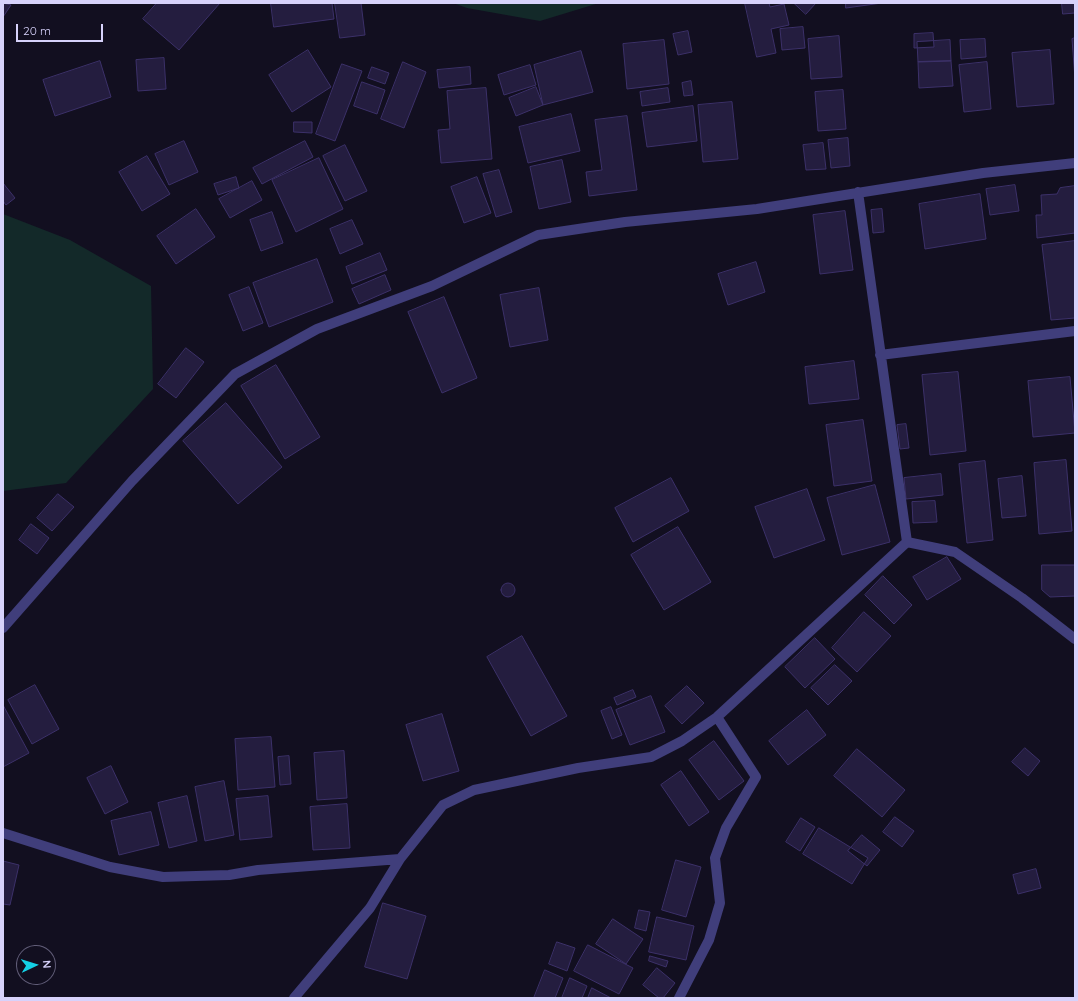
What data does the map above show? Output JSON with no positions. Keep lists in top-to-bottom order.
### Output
{
  "scale_bar": "20 m",
  "north": "right"
}
